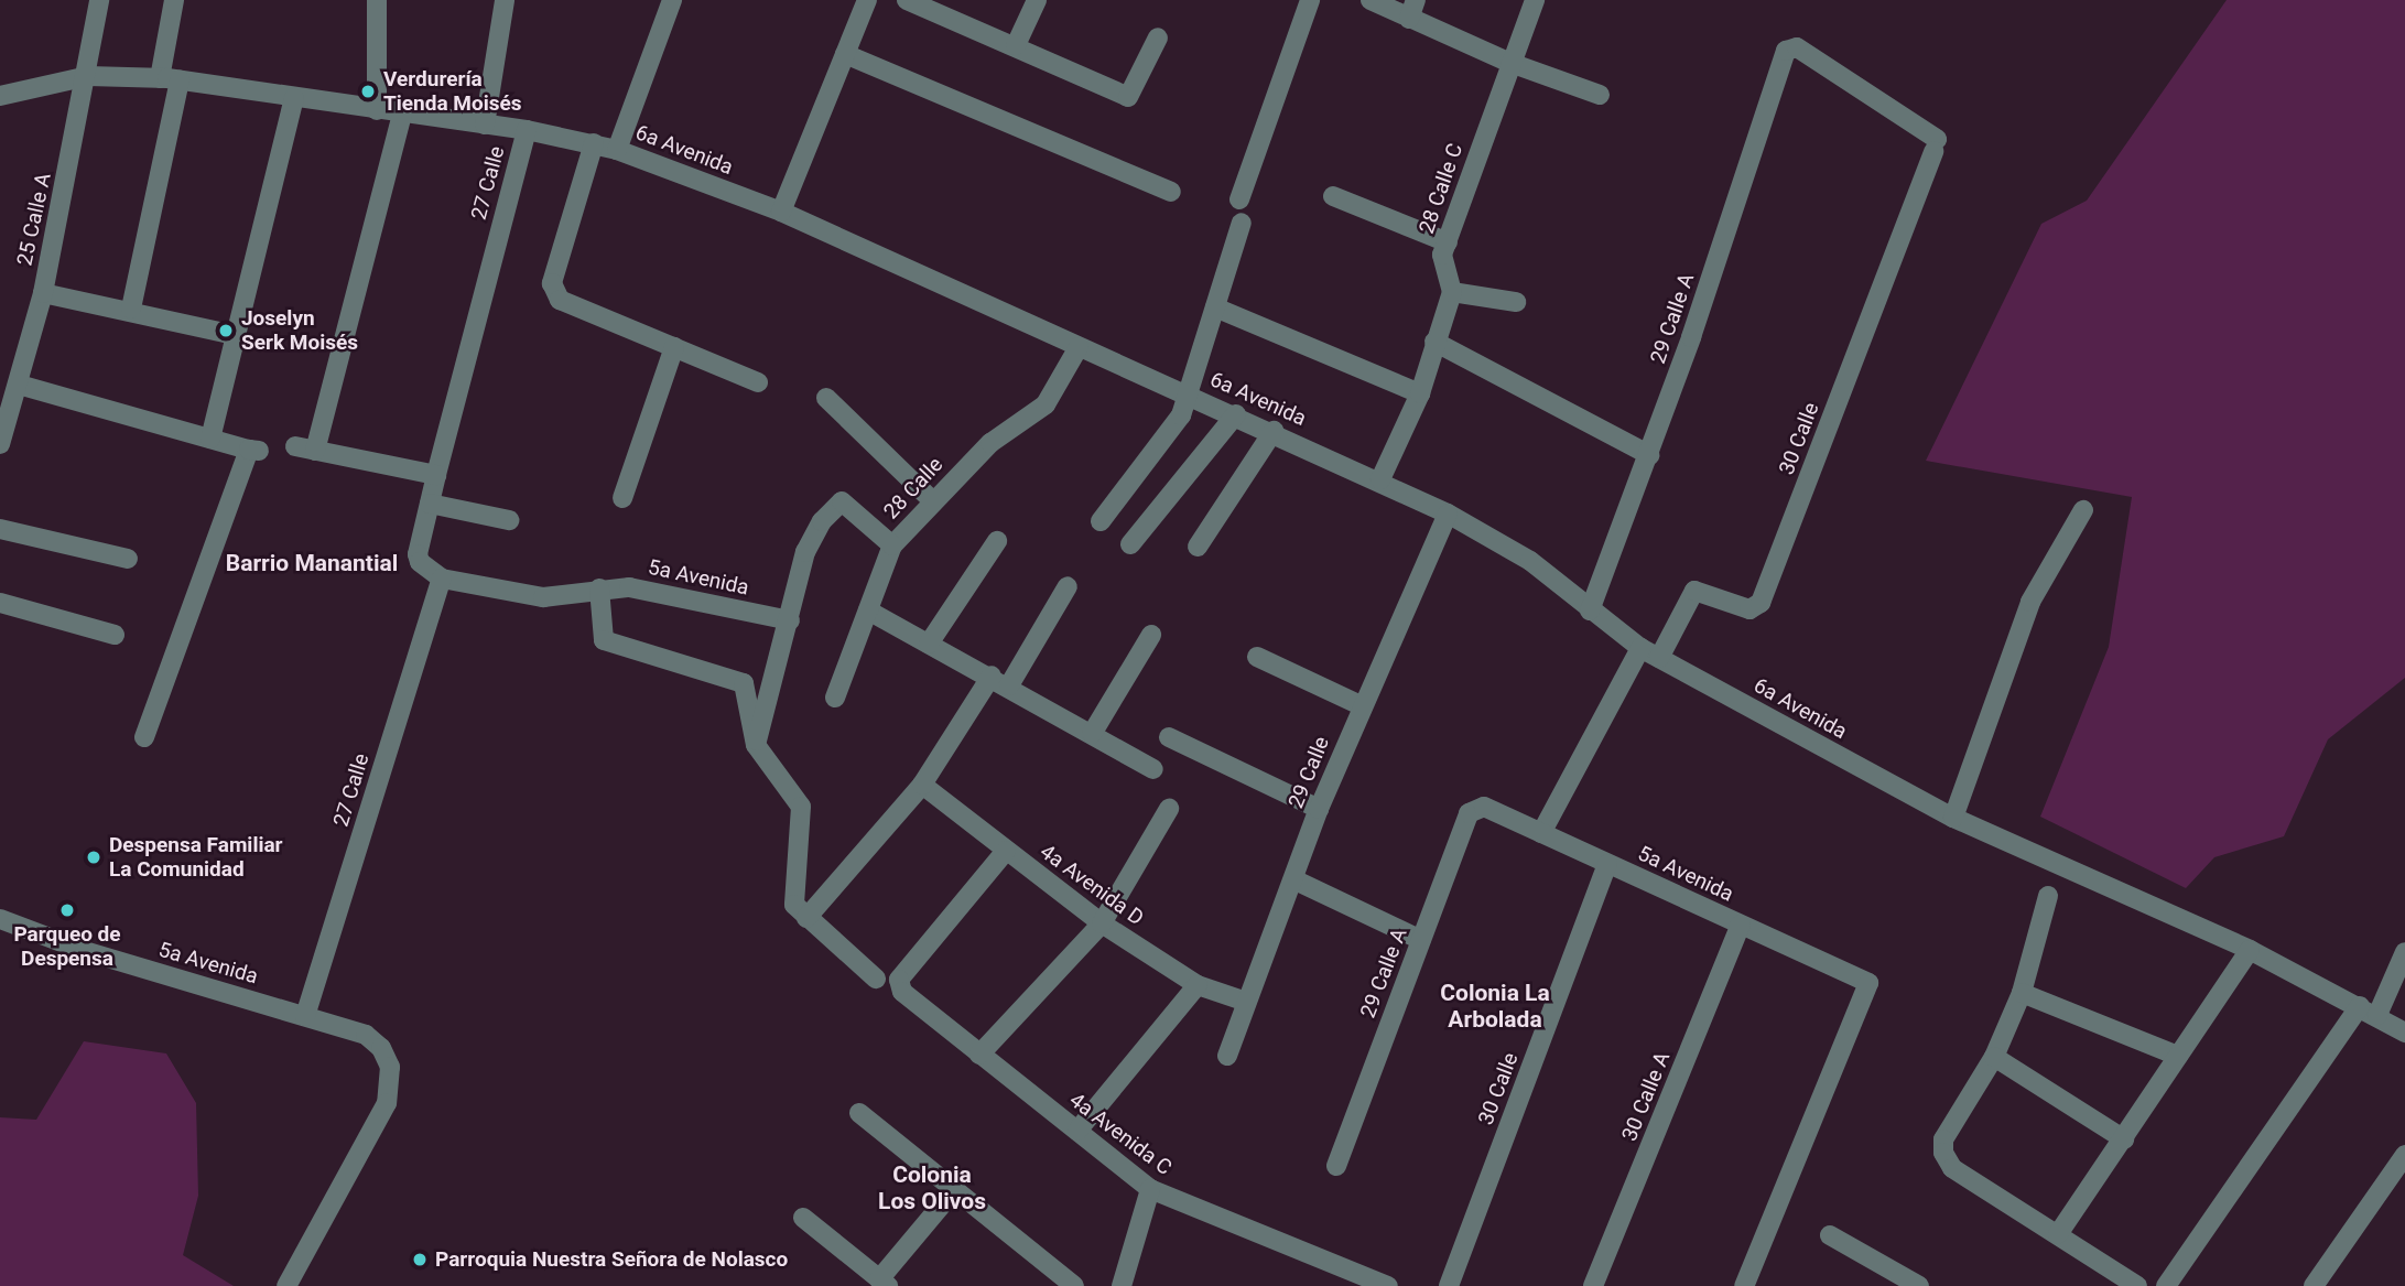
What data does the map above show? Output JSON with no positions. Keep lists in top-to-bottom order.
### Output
{
  "streets": {
    "street": [
      "6a Avenida",
      "27 Calle",
      "28 Calle C",
      "25 Calle A",
      "29 Calle A",
      "30 Calle",
      "28 Calle",
      "5a Avenida",
      "29 Calle",
      "4a Avenida D",
      "30 Calle A",
      "4a Avenida C"
    ]
  },
  "crossings": [
    ["6a Avenida", "27 Calle"],
    ["6a Avenida", "25 Calle A"],
    ["6a Avenida", "29 Calle A"],
    ["6a Avenida", "30 Calle"],
    ["6a Avenida", "28 Calle"],
    ["6a Avenida", "29 Calle"],
    ["27 Calle", "5a Avenida"],
    ["29 Calle A", "30 Calle"],
    ["29 Calle A", "5a Avenida"],
    ["30 Calle", "5a Avenida"],
    ["5a Avenida", "30 Calle A"],
    ["29 Calle", "4a Avenida D"],
    ["4a Avenida D", "4a Avenida C"]
  ],
  "districts": ["Barrio Manantial", "Colonia La Arbolada", "Colonia Los Olivos"],
  "places": [
    "Verdurería Tienda Moisés",
    "Joselyn Serk Moisés",
    "Despensa Familiar La Comunidad",
    "Parqueo de Despensa",
    "Parroquia Nuestra Señora de Nolasco"
  ]
}
